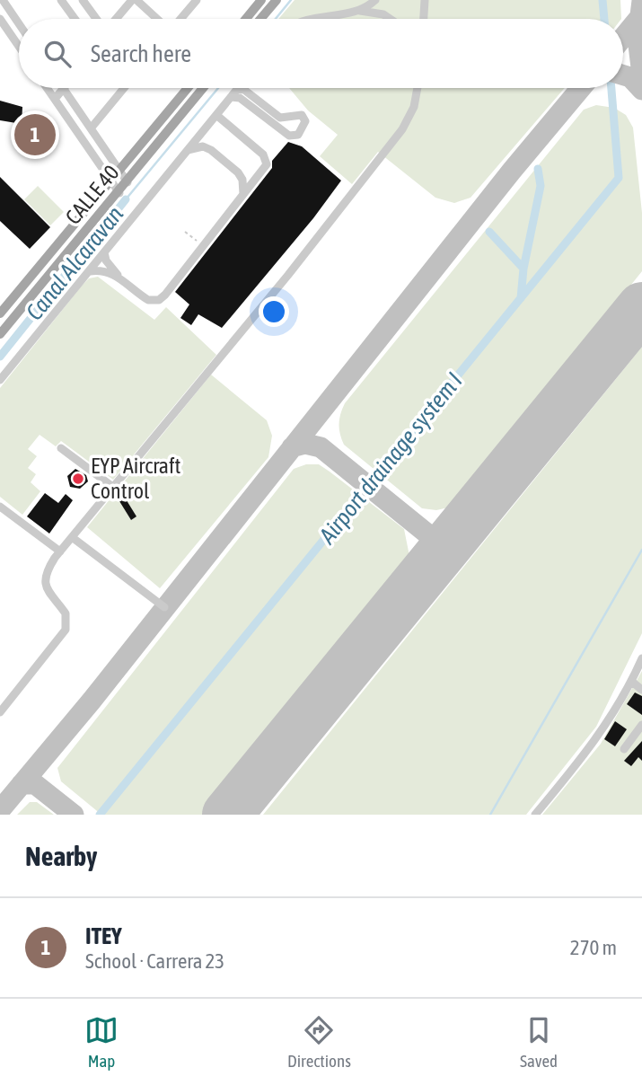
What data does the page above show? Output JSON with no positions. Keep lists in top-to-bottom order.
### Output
{
  "streets": {
    "main road": ["CALLE 40"]
  },
  "water": ["Canal Alcaravan", "Airport drainage system I"],
  "places": ["EYP Aircraft Control"],
  "page": {
    "search": "Search here",
    "pins": "1",
    "heading": "Nearby",
    "list": [
      {
        "mark": "1",
        "name": "ITEY",
        "note": "School · Carrera 23",
        "value": "270 m"
      }
    ],
    "nav": ["Map", "Directions", "Saved"]
  }
}
